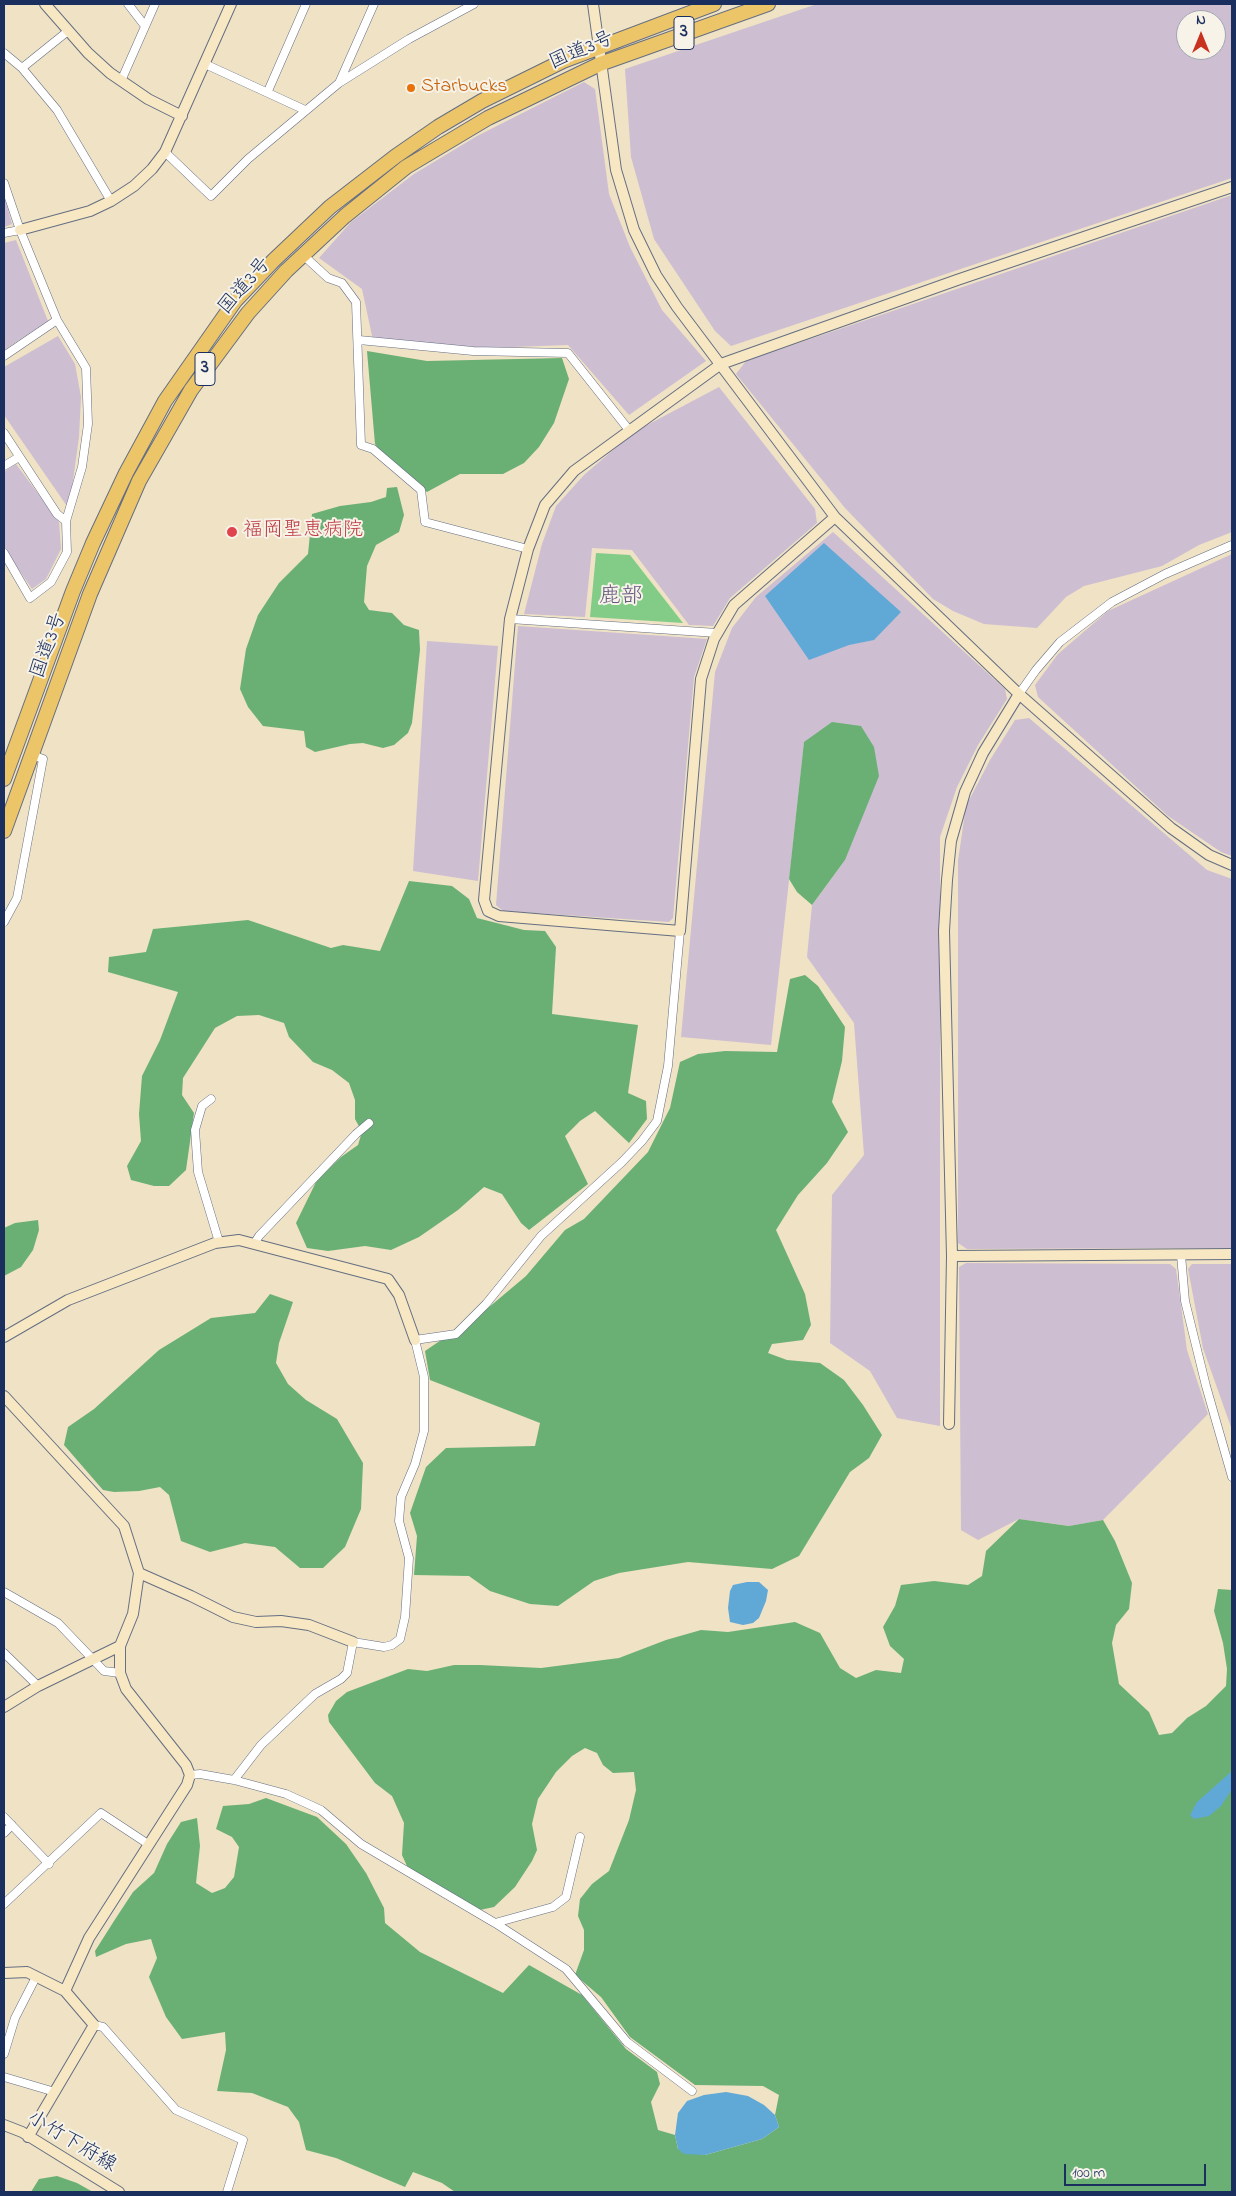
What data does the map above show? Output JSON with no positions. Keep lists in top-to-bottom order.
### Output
{
  "streets": {
    "highway": ["3", "国道3号"],
    "street": ["小竹下府線"]
  },
  "districts": ["鹿部"],
  "places": ["Starbucks", "福岡聖恵病院"],
  "scale_bar": "100 m",
  "north": "top"
}
